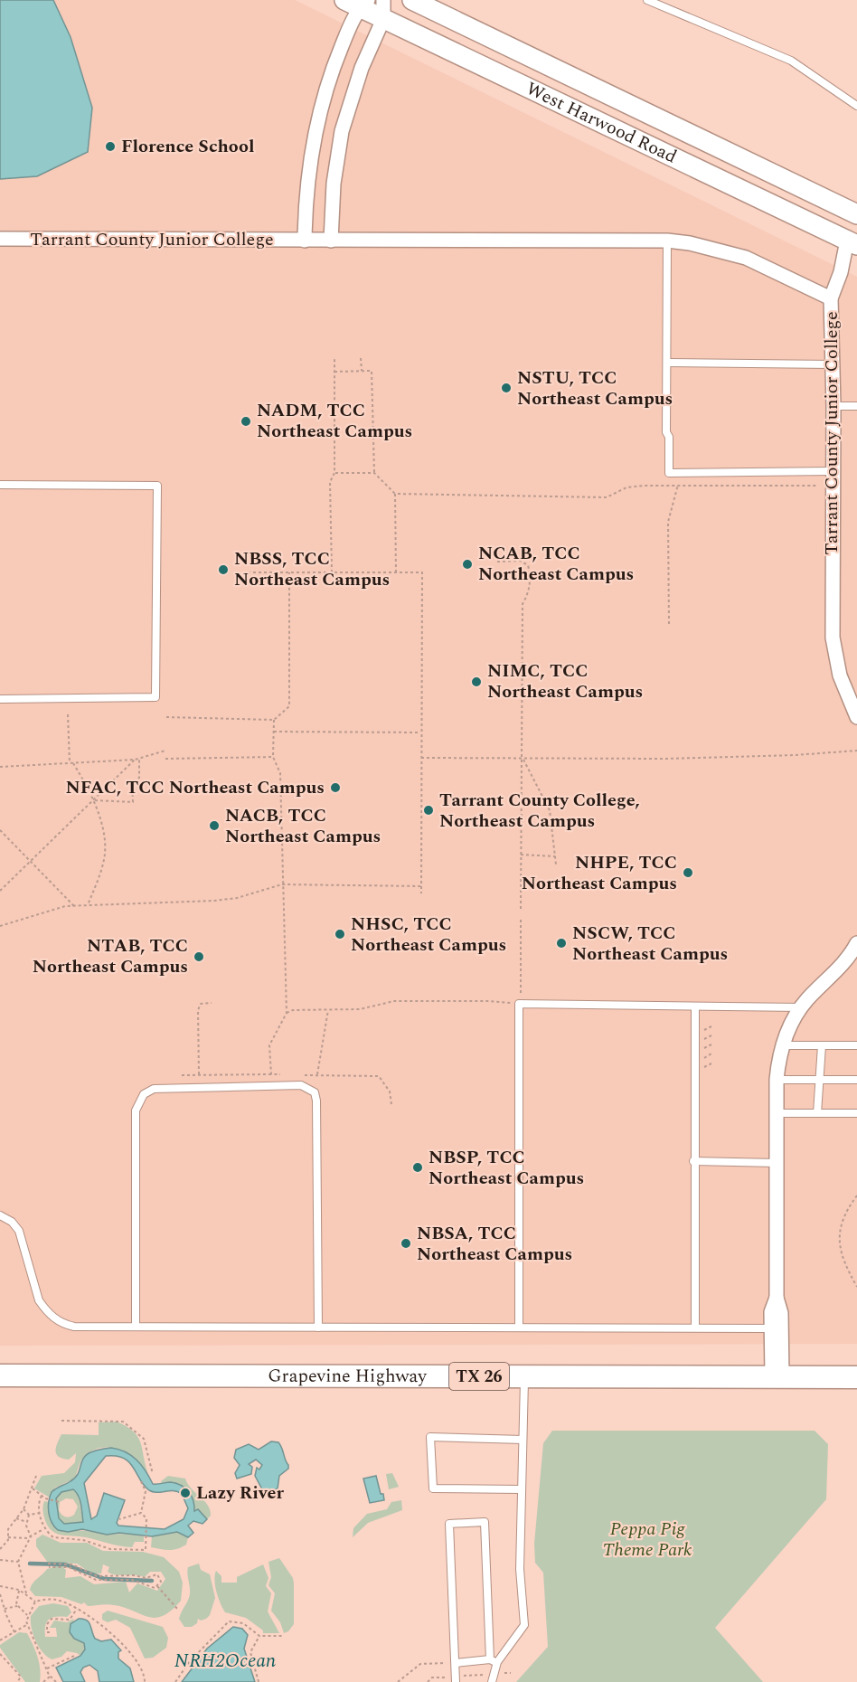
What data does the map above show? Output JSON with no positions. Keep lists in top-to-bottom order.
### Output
{
  "streets": {
    "main road": ["West Harwood Road", "Grapevine Highway", "TX 26"],
    "street": ["Tarrant County Junior College"]
  },
  "water": ["NRH2Ocean"],
  "parks": ["Peppa Pig Theme Park"],
  "places": [
    "Florence School",
    "NSTU, TCC Northeast Campus",
    "NADM, TCC Northeast Campus",
    "NCAB, TCC Northeast Campus",
    "NBSS, TCC Northeast Campus",
    "NIMC, TCC Northeast Campus",
    "NFAC, TCC Northeast Campus",
    "Tarrant County College, Northeast Campus",
    "NACB, TCC Northeast Campus",
    "NHPE, TCC Northeast Campus",
    "NHSC, TCC Northeast Campus",
    "NSCW, TCC Northeast Campus",
    "NTAB, TCC Northeast Campus",
    "NBSP, TCC Northeast Campus",
    "NBSA, TCC Northeast Campus",
    "Lazy River"
  ]
}
